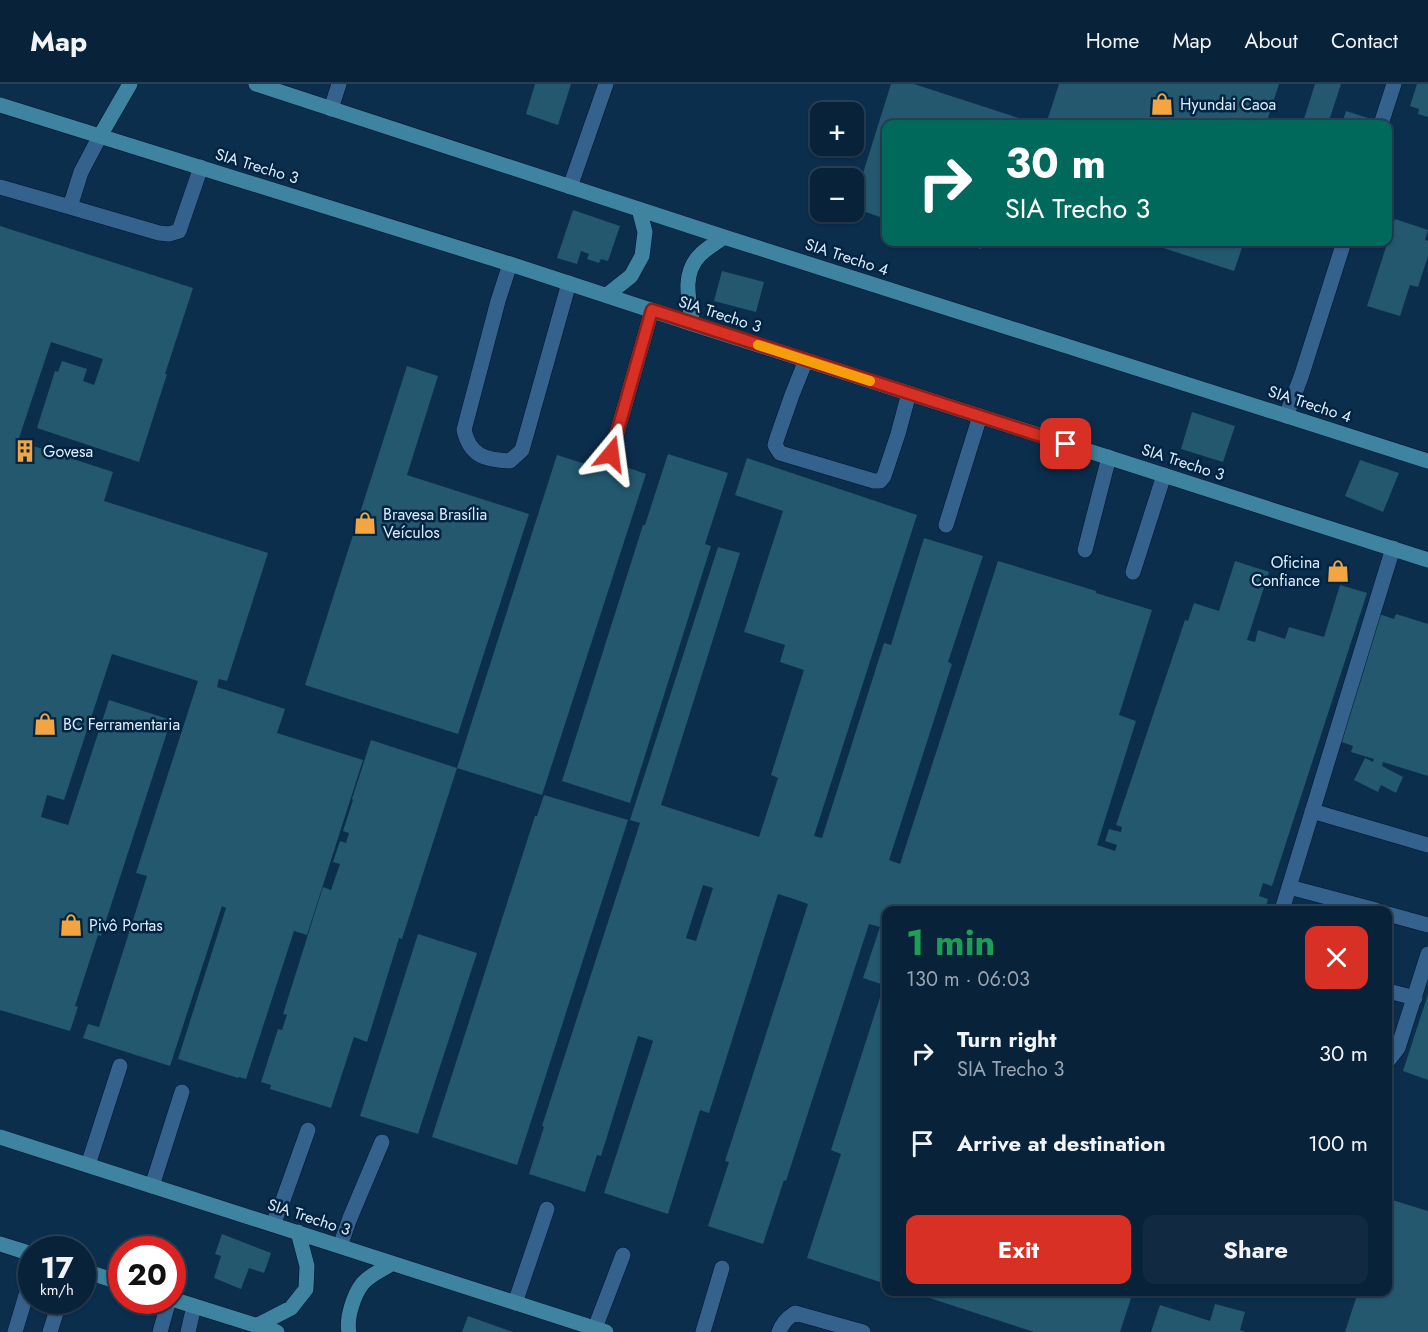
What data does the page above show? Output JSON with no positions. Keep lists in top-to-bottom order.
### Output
{
  "streets": {
    "main road": ["SIA Trecho 3", "SIA Trecho 4"]
  },
  "places": {
    "shop": [
      "Hyundai Caoa",
      "Bravesa Brasília Veículos",
      "Oficina Confiance",
      "BC Ferramentaria",
      "Pivô Portas"
    ],
    "building": ["Govesa"]
  },
  "page": {
    "header": "Map",
    "nav": [
      "Home",
      "Map",
      "About",
      "Contact"
    ],
    "map_buttons": ["+", "−"],
    "turn": ["30 m", "SIA Trecho 3"],
    "heading": ["1 min", "130 m · 06:03"],
    "list": [
      {
        "name": "Turn right",
        "note": "SIA Trecho 3",
        "value": "30 m"
      },
      {
        "name": "Arrive at destination",
        "value": "100 m"
      }
    ],
    "buttons": ["Exit", "Share"],
    "speed": "17 km/h",
    "limit": "20"
  }
}
